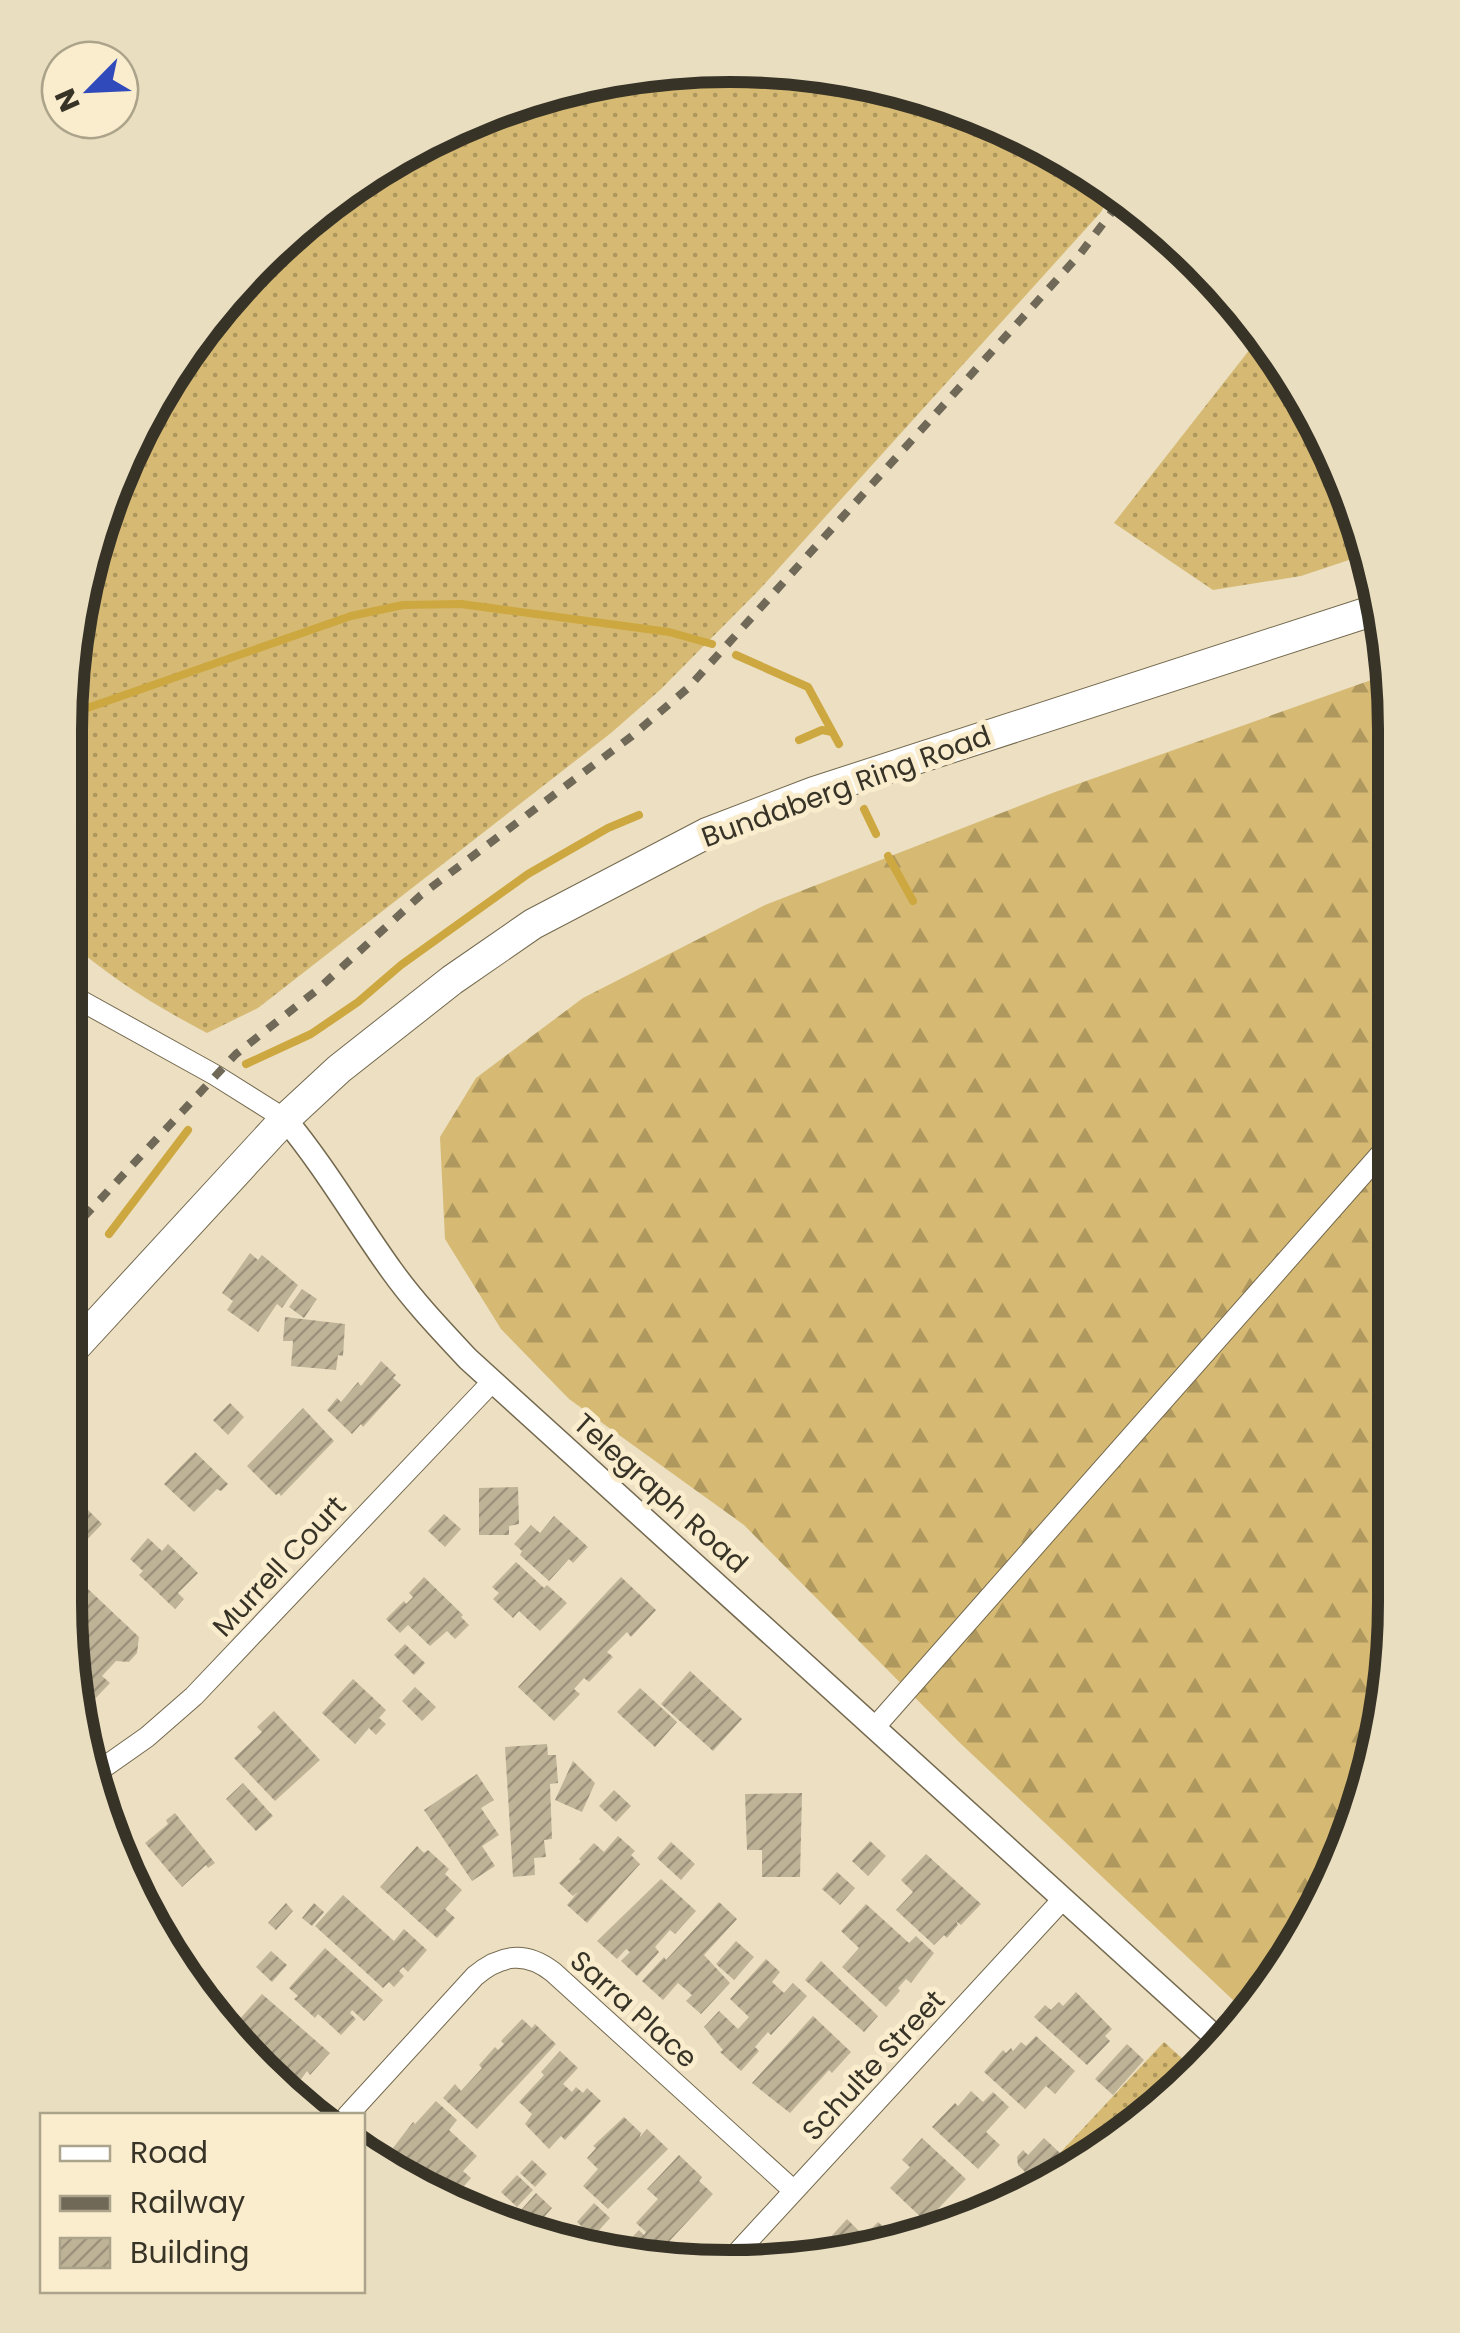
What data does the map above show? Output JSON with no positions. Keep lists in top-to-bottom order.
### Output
{
  "streets": {
    "main road": ["Bundaberg Ring Road"],
    "street": [
      "Telegraph Road",
      "Murrell Court",
      "Sarra Place",
      "Schulte Street"
    ]
  },
  "crossings": [
    ["Bundaberg Ring Road", "Telegraph Road"],
    ["Telegraph Road", "Murrell Court"],
    ["Telegraph Road", "Schulte Street"],
    ["Sarra Place", "Schulte Street"]
  ],
  "legend": ["Road", "Railway", "Building"],
  "north": "bottom left"
}
